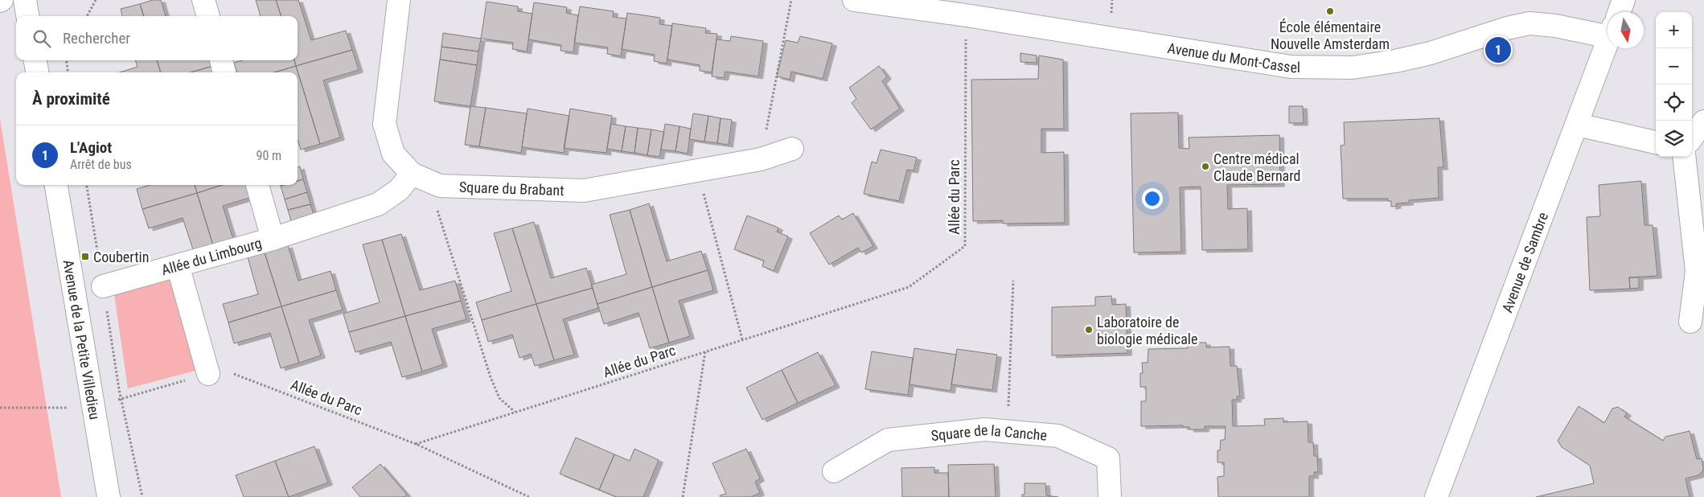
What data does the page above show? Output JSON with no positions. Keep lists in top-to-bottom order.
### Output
{
  "streets": {
    "street": [
      "Avenue du Mont-Cassel",
      "Square du Brabant",
      "Allée du Limbourg",
      "Avenue de Sambre",
      "Avenue de la Petite Villedieu",
      "Square de la Canche"
    ],
    "path": ["Allée du Parc"]
  },
  "crossings": [
    ["Avenue du Mont-Cassel", "Allée du Parc"],
    ["Square du Brabant", "Allée du Limbourg"],
    ["Allée du Parc", "Avenue de la Petite Villedieu"]
  ],
  "places": {
    "other": ["École élémentaire Nouvelle Amsterdam", "Centre médical Claude Bernard", "Laboratoire de biologie médicale"],
    "transit": ["Coubertin"]
  },
  "north": "bottom",
  "page": {
    "map_buttons": ["+", "−"],
    "search": "Rechercher",
    "pins": "1",
    "heading": "À proximité",
    "list": [
      {
        "mark": "1",
        "name": "L'Agiot",
        "note": "Arrêt de bus",
        "value": "90 m"
      }
    ]
  }
}
